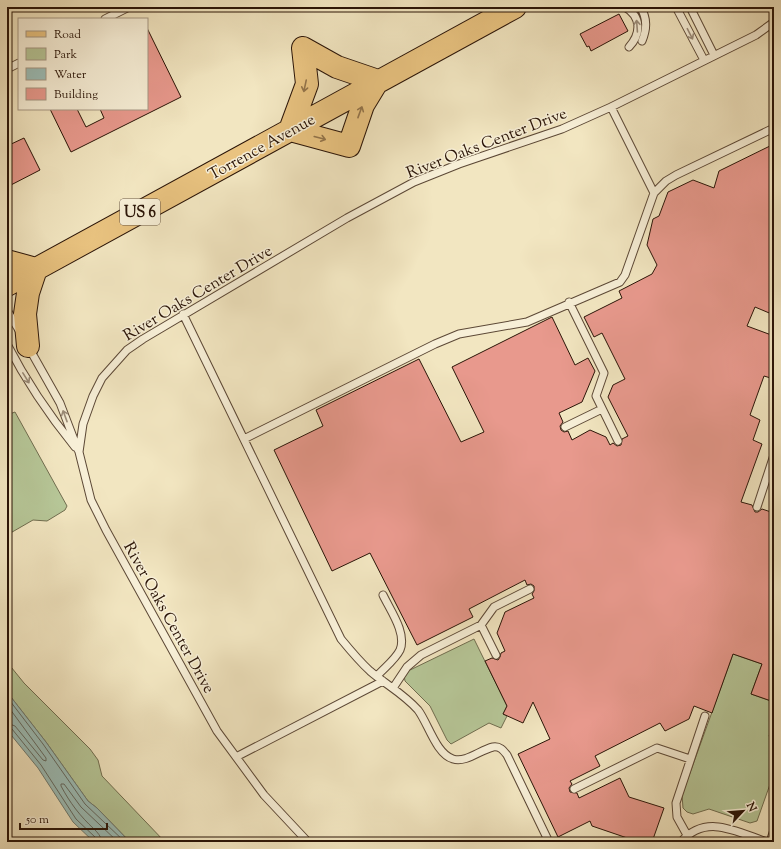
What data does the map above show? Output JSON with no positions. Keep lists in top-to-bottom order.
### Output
{
  "streets": {
    "main road": ["Torrence Avenue", "US 6"],
    "lane": ["River Oaks Center Drive"]
  },
  "legend": [
    "Road",
    "Park",
    "Water",
    "Building"
  ],
  "scale_bar": "50 m",
  "north": "top right"
}
